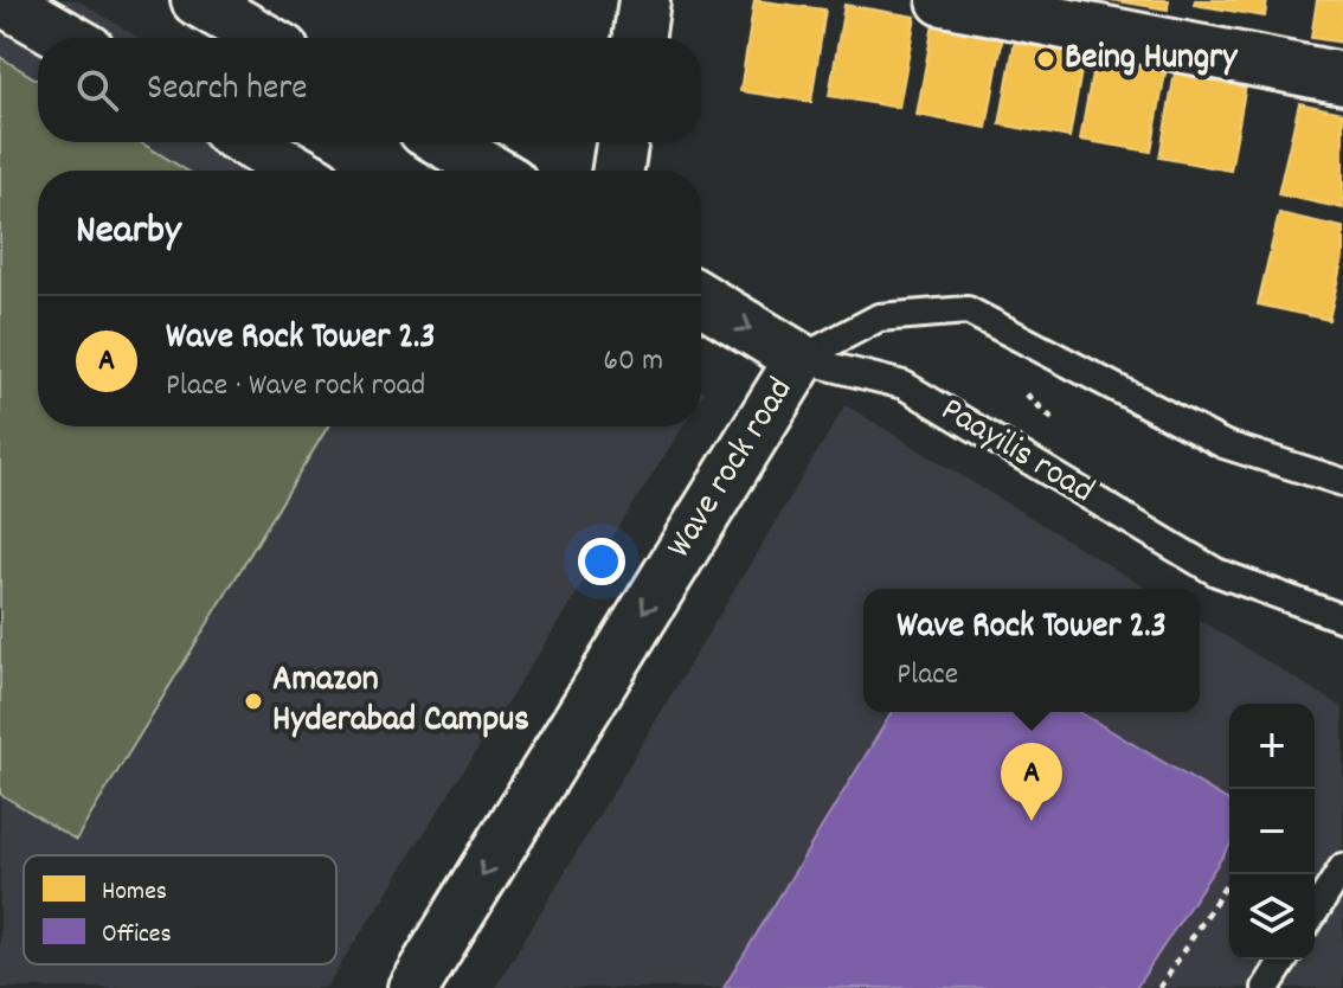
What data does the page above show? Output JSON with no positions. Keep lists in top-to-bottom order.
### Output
{
  "streets": {
    "street": ["Paayilis road", "Wave rock road"]
  },
  "crossings": [
    ["Paayilis road", "Wave rock road"]
  ],
  "one_way": ["Wave rock road"],
  "places": ["Being Hungry", "Amazon Hyderabad Campus"],
  "legend": ["Homes", "Offices"],
  "page": {
    "search": "Search here",
    "heading": "Nearby",
    "list": [
      {
        "mark": "A",
        "name": "Wave Rock Tower 2.3",
        "note": "Place · Wave rock road",
        "value": "60 m"
      }
    ],
    "popup": ["Wave Rock Tower 2.3", "Place"],
    "map_buttons": ["+", "−"],
    "pins": "A"
  }
}
